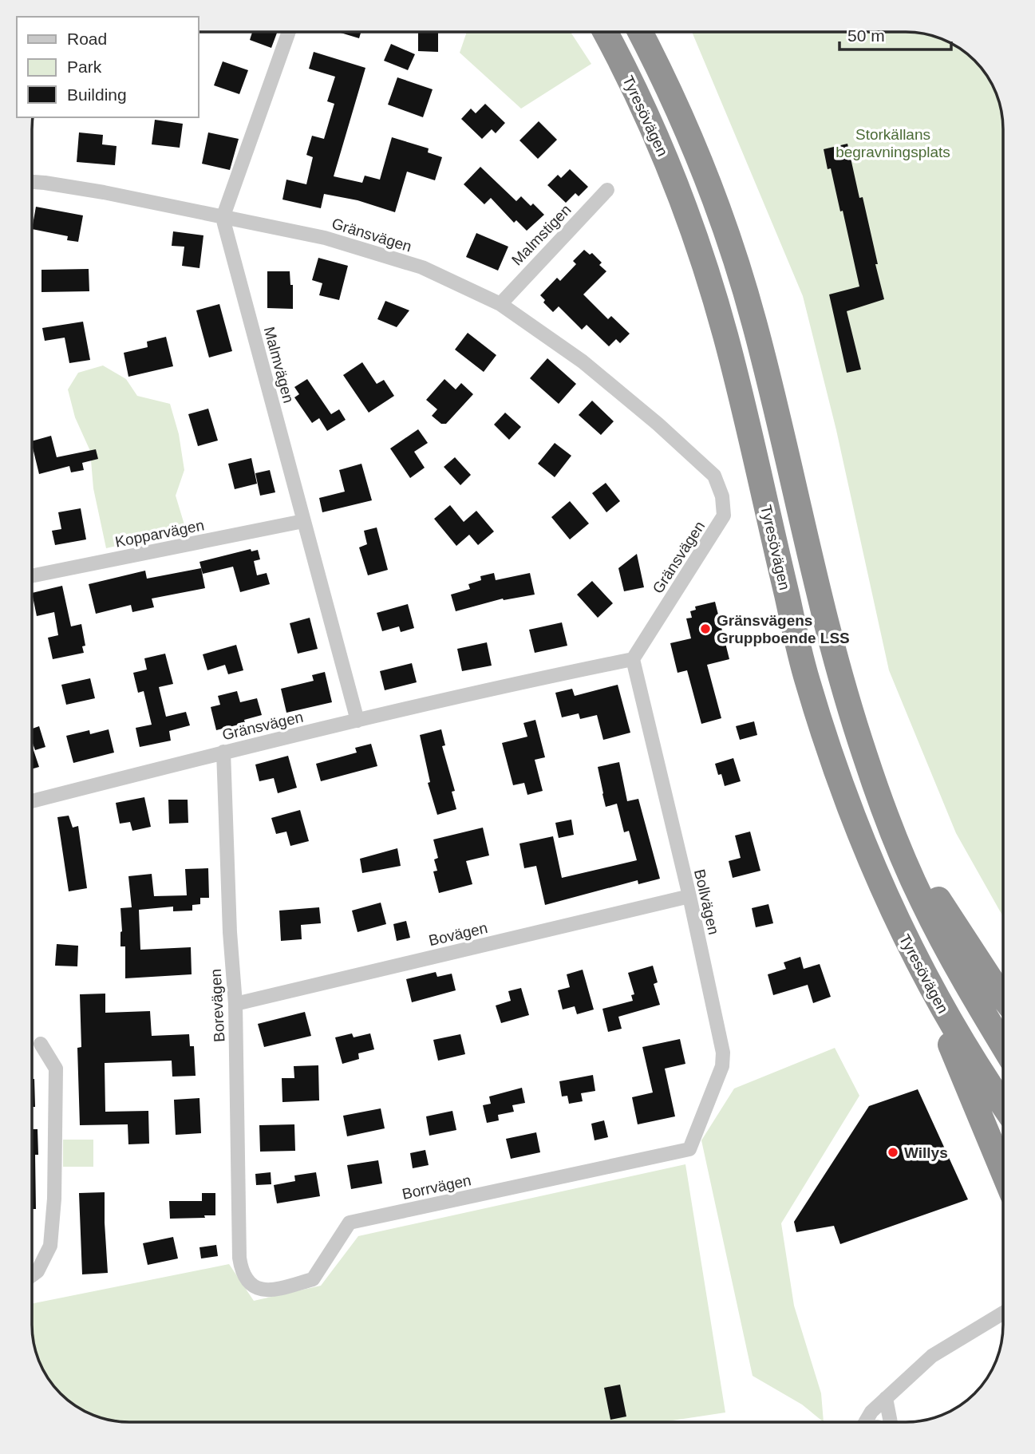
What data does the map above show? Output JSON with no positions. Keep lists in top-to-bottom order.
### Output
{
  "streets": {
    "highway": ["Tyresövägen"],
    "street": [
      "Gränsvägen",
      "Malmstigen",
      "Malmvägen",
      "Kopparvägen",
      "Bollvägen",
      "Bovägen",
      "Borevägen",
      "Borrvägen"
    ]
  },
  "crossings": [
    ["Gränsvägen", "Malmstigen"],
    ["Gränsvägen", "Malmvägen"],
    ["Gränsvägen", "Bollvägen"],
    ["Gränsvägen", "Borevägen"],
    ["Malmvägen", "Kopparvägen"],
    ["Bollvägen", "Bovägen"],
    ["Bollvägen", "Borrvägen"],
    ["Bovägen", "Borevägen"],
    ["Borevägen", "Borrvägen"]
  ],
  "parks": ["Storkällans begravningsplats"],
  "places": ["Gränsvägens Gruppboende LSS", "Willys"],
  "legend": ["Road", "Park", "Building"],
  "scale_bar": "50 m"
}
